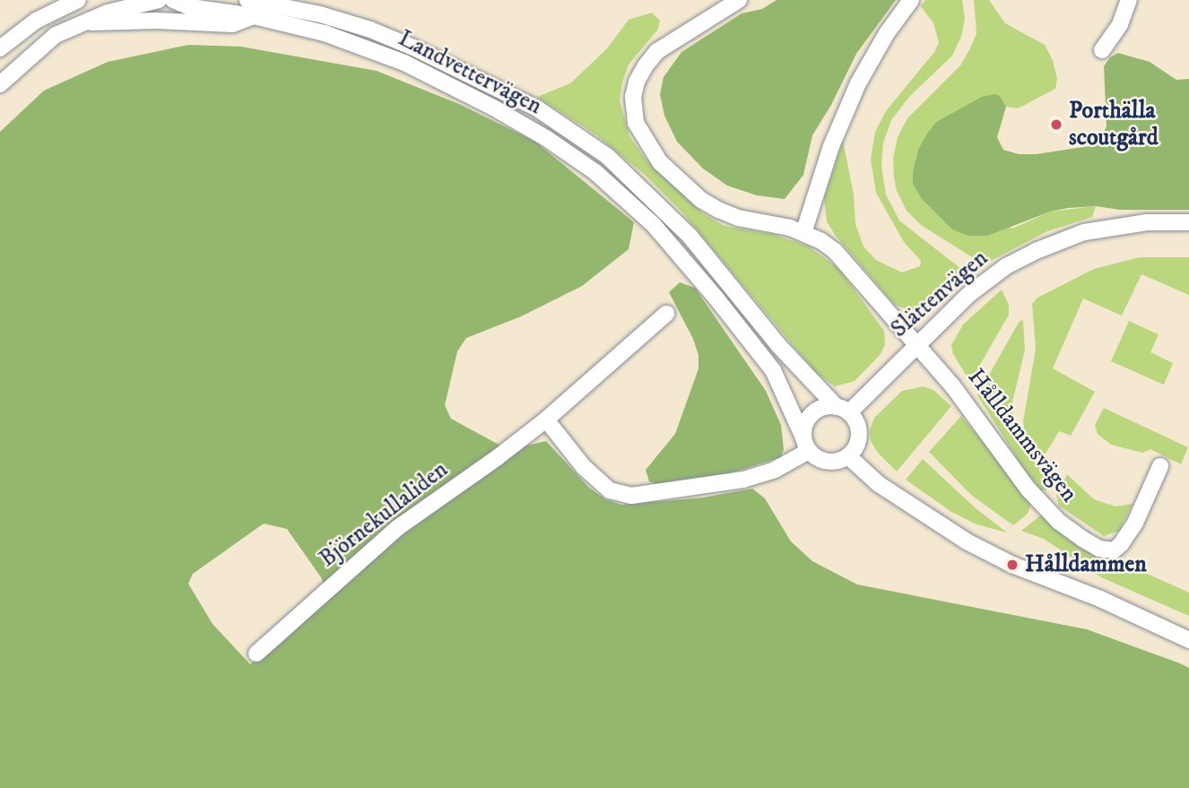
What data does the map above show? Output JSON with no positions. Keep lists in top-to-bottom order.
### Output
{
  "streets": {
    "street": [
      "Landvettervägen",
      "Slättenvägen",
      "Hålldammsvägen",
      "Björnekullaliden"
    ]
  },
  "crossings": [
    ["Landvettervägen", "Slättenvägen"],
    ["Slättenvägen", "Hålldammsvägen"]
  ],
  "places": ["Porthälla scoutgård", "Hålldammen"]
}
